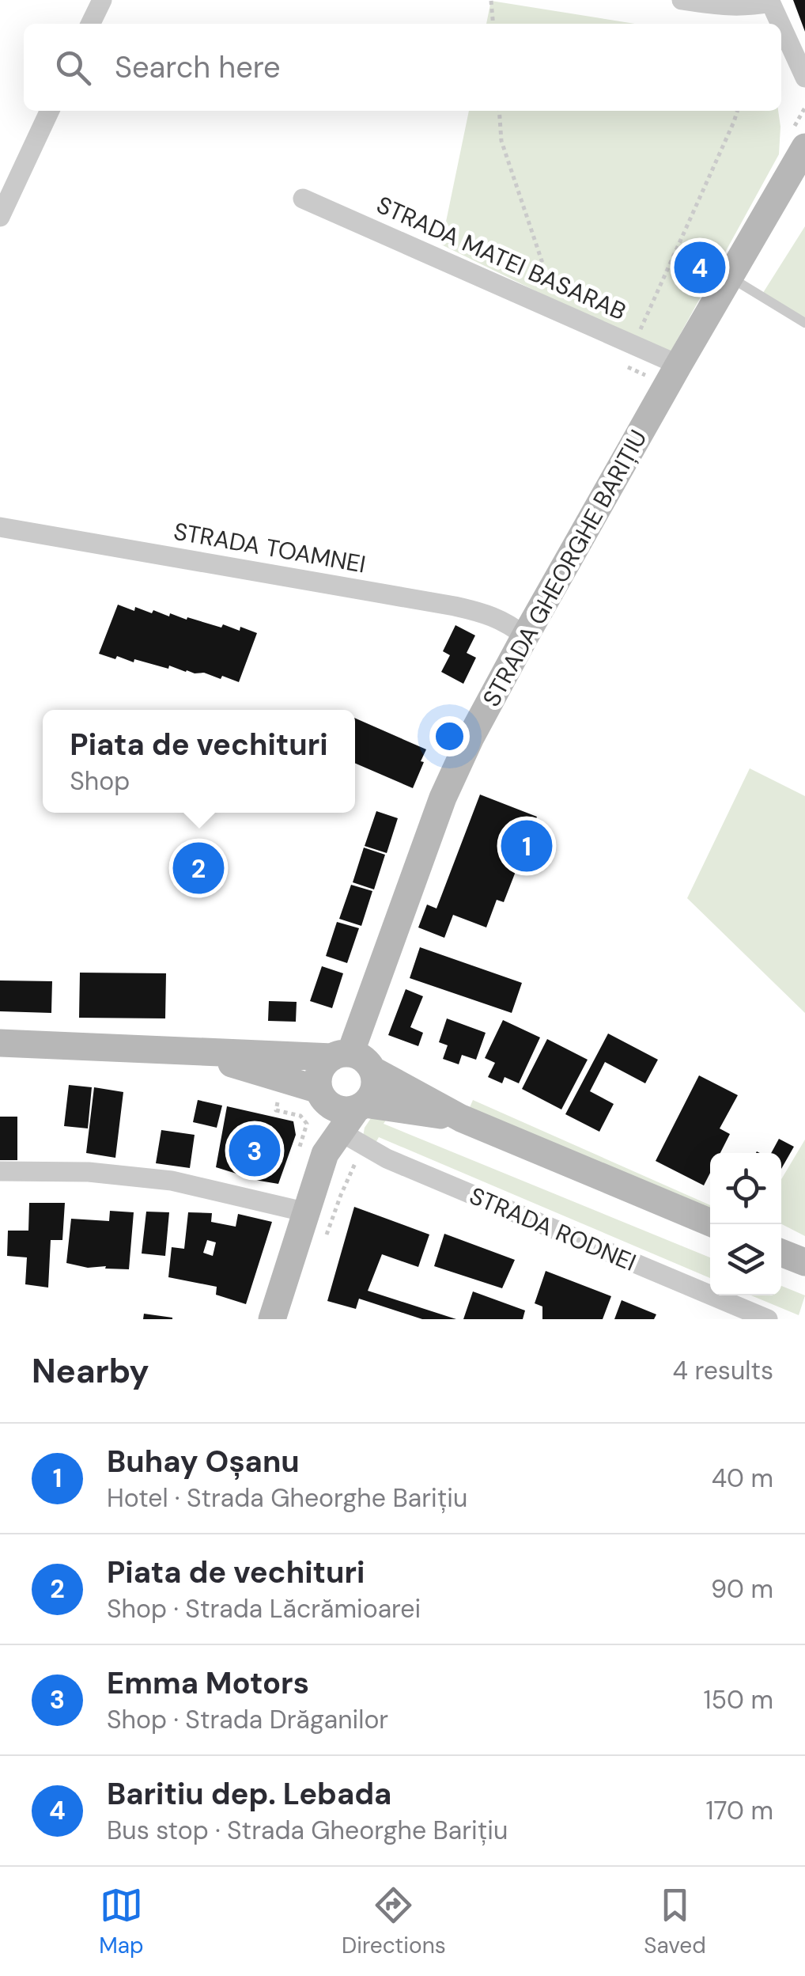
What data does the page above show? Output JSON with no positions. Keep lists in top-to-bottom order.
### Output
{
  "streets": {
    "main road": ["STRADA GHEORGHE BARIȚIU"],
    "street": ["STRADA MATEI BASARAB", "STRADA TOAMNEI", "STRADA RODNEI"]
  },
  "crossings": [
    ["STRADA MATEI BASARAB", "STRADA GHEORGHE BARIȚIU"],
    ["STRADA TOAMNEI", "STRADA GHEORGHE BARIȚIU"]
  ],
  "page": {
    "search": "Search here",
    "pins": [
      "4",
      "1",
      "2",
      "3"
    ],
    "popup": ["Piata de vechituri", "Shop"],
    "heading": ["Nearby", "4 results"],
    "list": [
      {
        "mark": "1",
        "name": "Buhay Oșanu",
        "note": "Hotel · Strada Gheorghe Barițiu",
        "value": "40 m"
      },
      {
        "mark": "2",
        "name": "Piata de vechituri",
        "note": "Shop · Strada Lăcrămioarei",
        "value": "90 m"
      },
      {
        "mark": "3",
        "name": "Emma Motors",
        "note": "Shop · Strada Drăganilor",
        "value": "150 m"
      },
      {
        "mark": "4",
        "name": "Baritiu dep. Lebada",
        "note": "Bus stop · Strada Gheorghe Barițiu",
        "value": "170 m"
      }
    ],
    "nav": ["Map", "Directions", "Saved"]
  }
}
